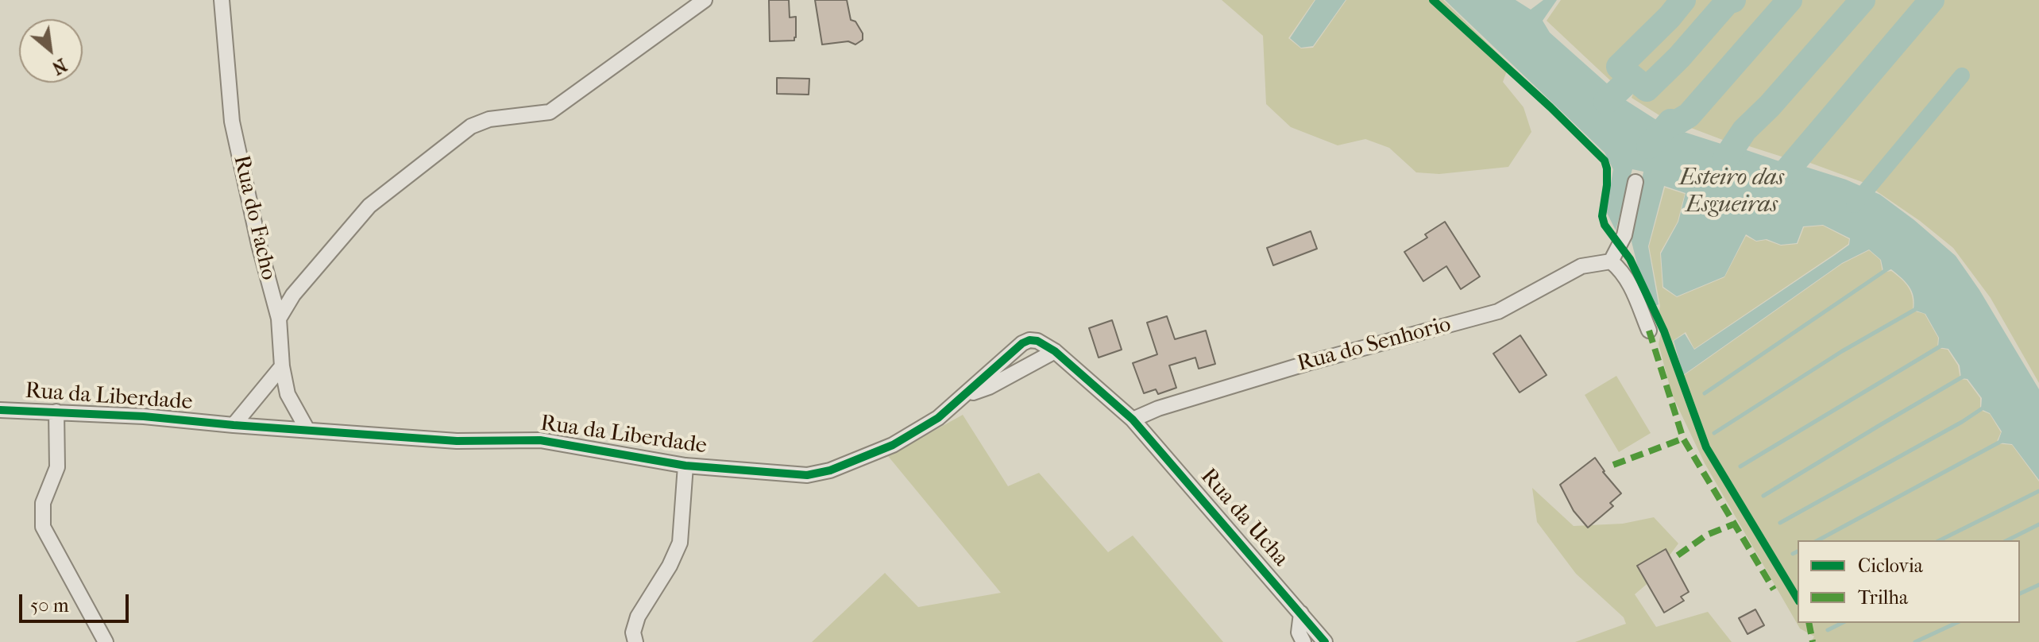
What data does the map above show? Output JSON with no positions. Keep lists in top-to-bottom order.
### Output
{
  "streets": {
    "street": [
      "Rua do Facho",
      "Rua do Senhorio",
      "Rua da Liberdade",
      "Rua da Ucha"
    ]
  },
  "crossings": [
    ["Rua do Facho", "Rua da Liberdade"],
    ["Rua do Senhorio", "Rua da Liberdade"],
    ["Rua do Senhorio", "Rua da Ucha"],
    ["Rua da Liberdade", "Rua da Ucha"]
  ],
  "water": ["Esteiro das Esgueiras"],
  "legend": ["Ciclovia", "Trilha"],
  "scale_bar": "50 m",
  "north": "bottom right"
}
